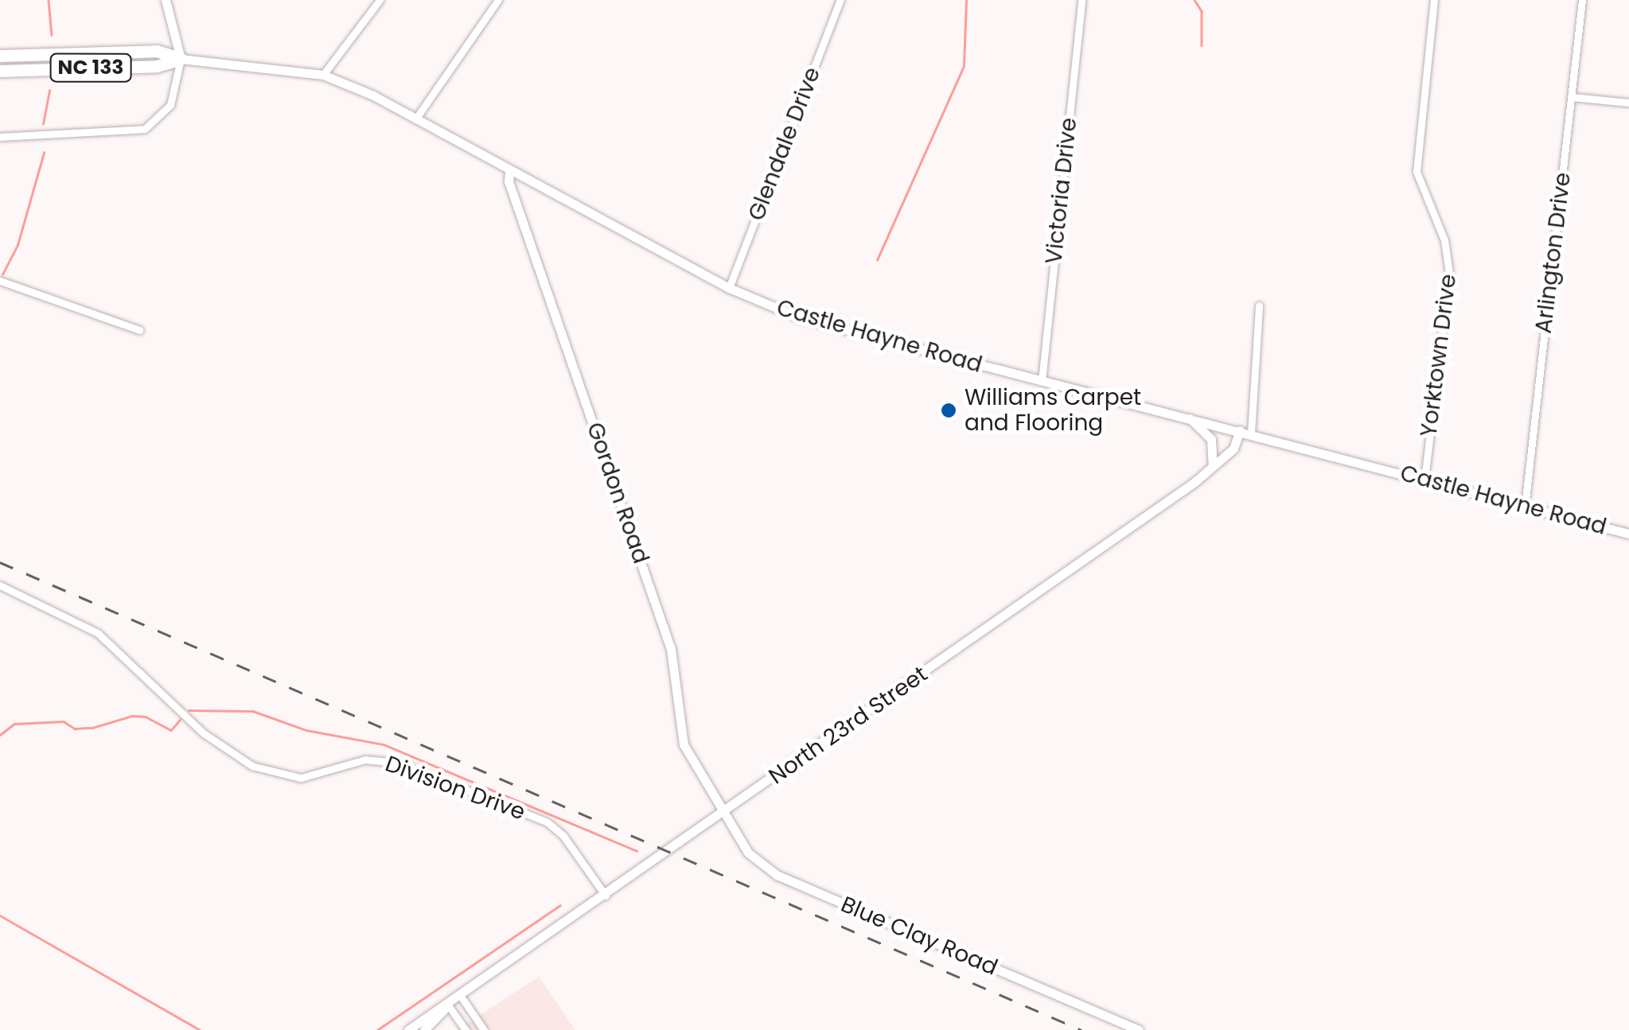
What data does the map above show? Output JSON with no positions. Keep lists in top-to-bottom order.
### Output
{
  "streets": {
    "highway": ["NC 133"],
    "main road": [
      "Castle Hayne Road",
      "Gordon Road",
      "North 23rd Street",
      "Blue Clay Road"
    ],
    "street": [
      "Glendale Drive",
      "Victoria Drive",
      "Arlington Drive",
      "Yorktown Drive",
      "Division Drive"
    ]
  },
  "crossings": [
    ["NC 133", "Castle Hayne Road"],
    ["Glendale Drive", "Castle Hayne Road"],
    ["Victoria Drive", "Castle Hayne Road"],
    ["Arlington Drive", "Castle Hayne Road"],
    ["Castle Hayne Road", "Yorktown Drive"],
    ["Castle Hayne Road", "Gordon Road"],
    ["Castle Hayne Road", "North 23rd Street"],
    ["Gordon Road", "North 23rd Street"],
    ["Gordon Road", "Blue Clay Road"],
    ["North 23rd Street", "Division Drive"],
    ["North 23rd Street", "Blue Clay Road"]
  ],
  "places": ["Williams Carpet and Flooring"]
}
